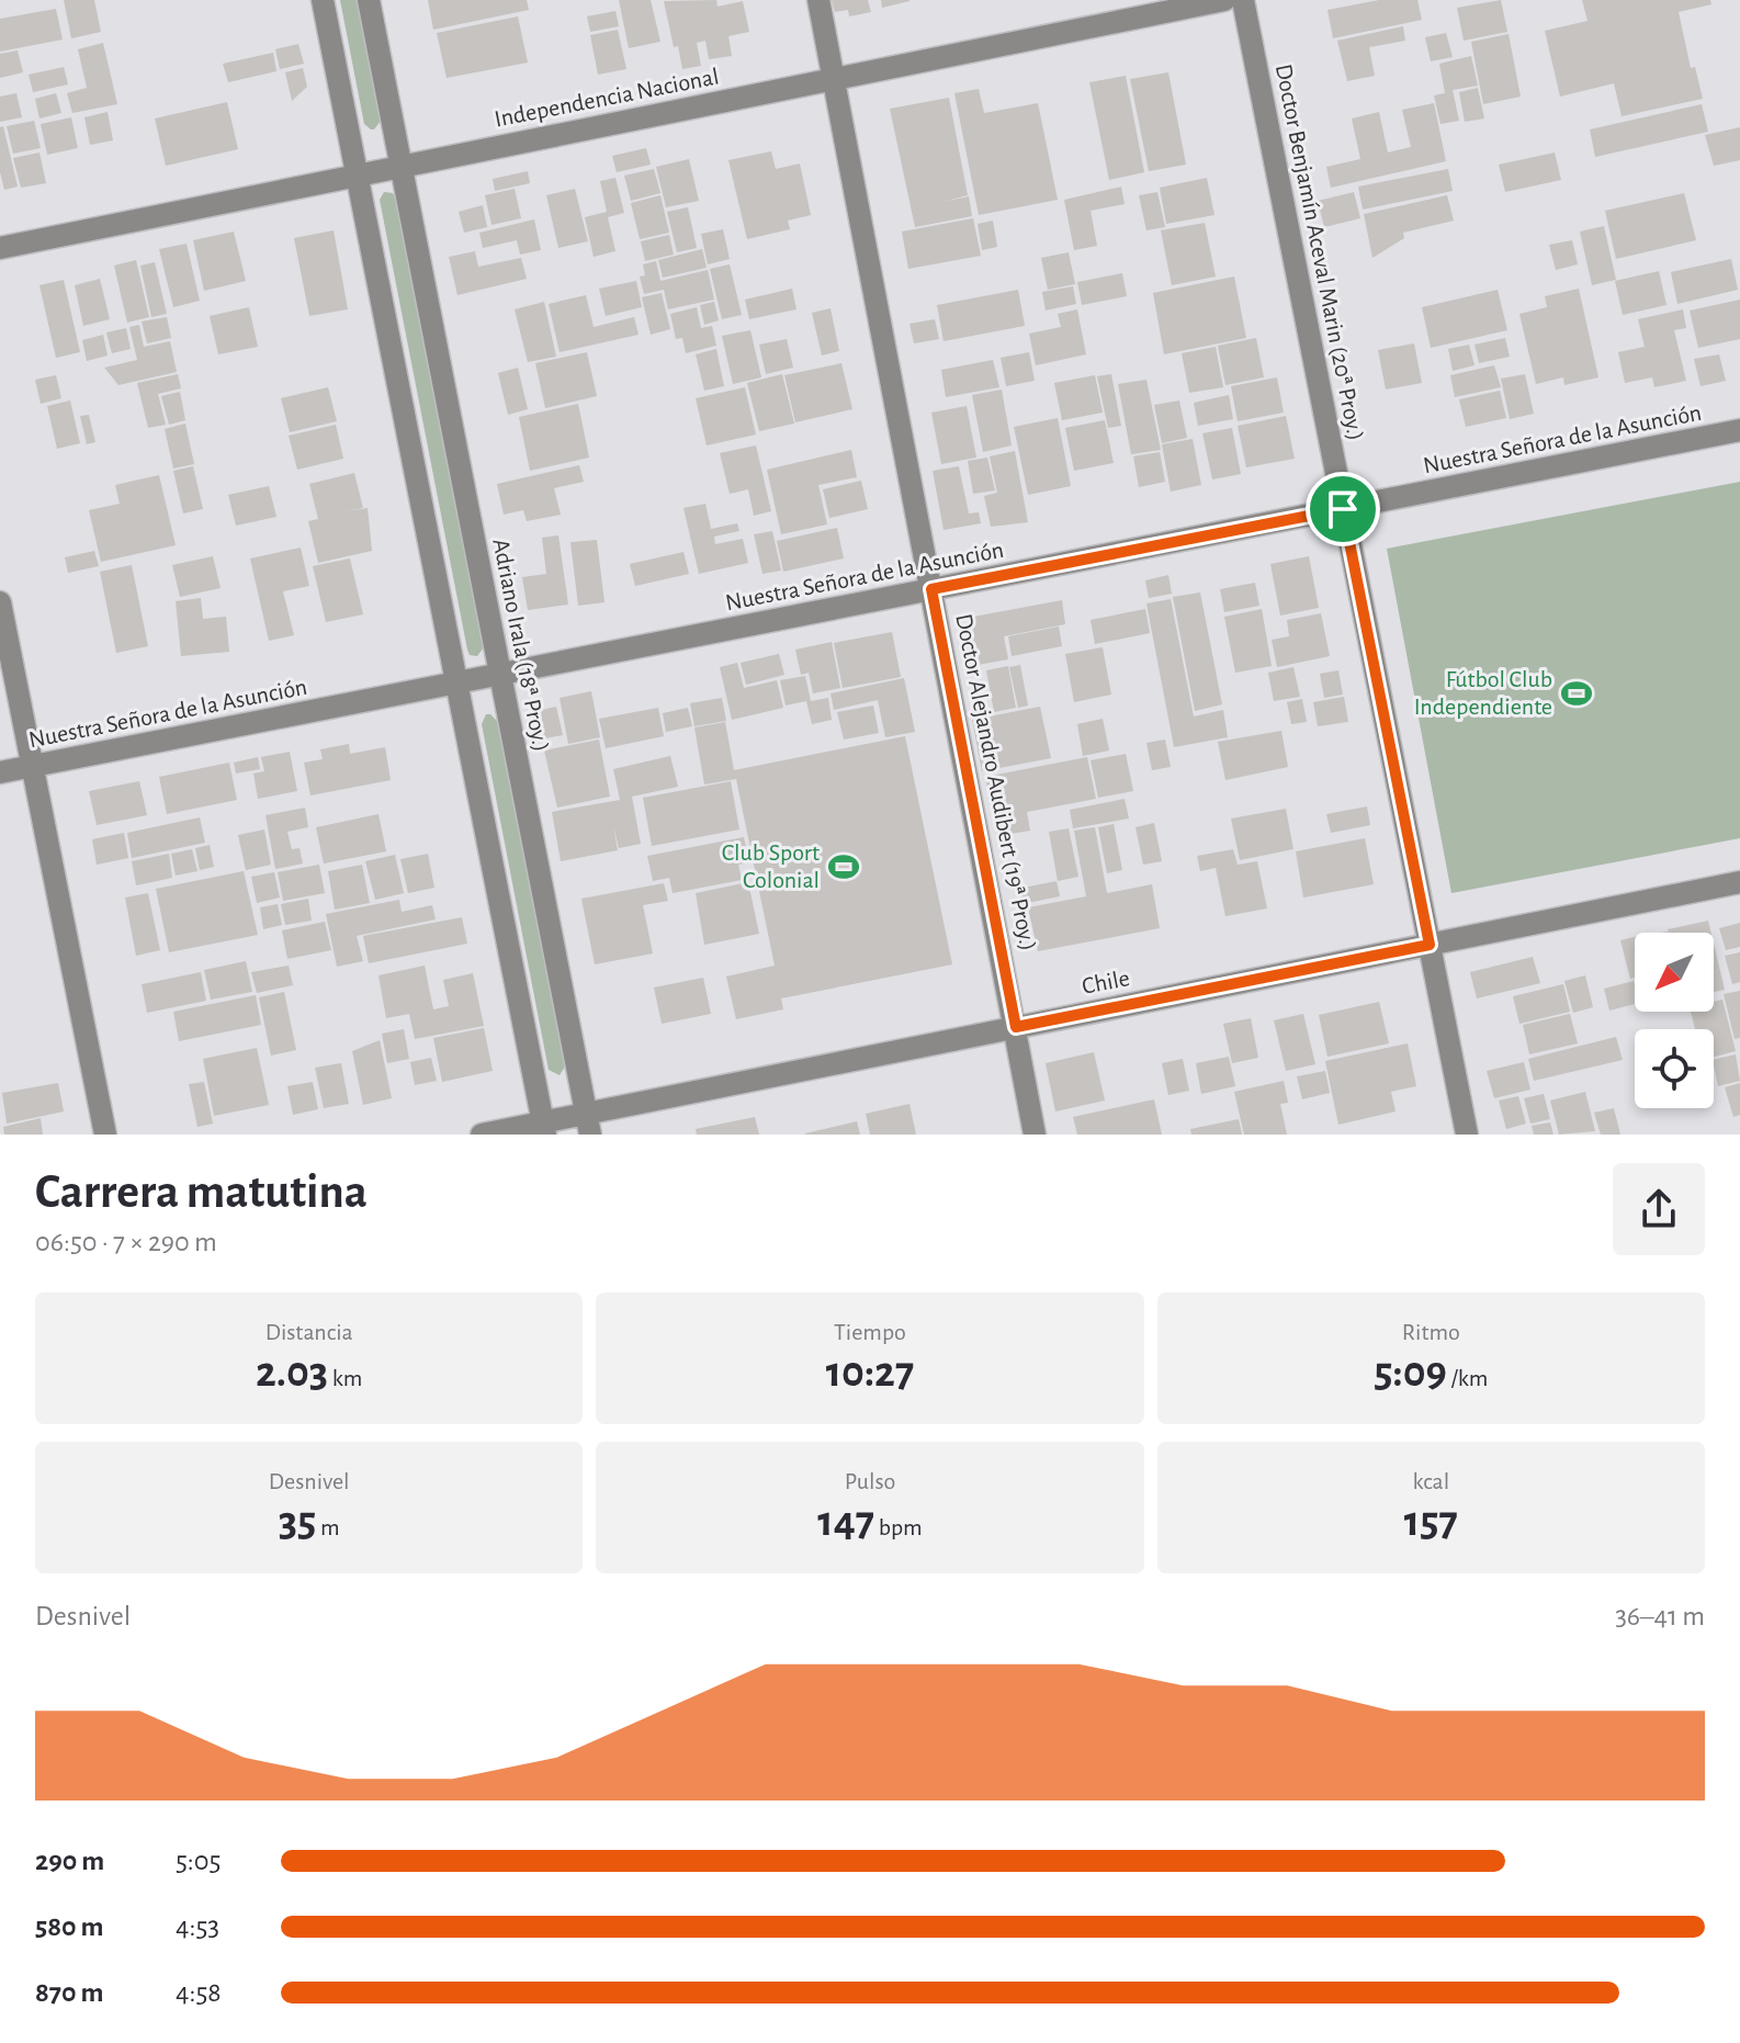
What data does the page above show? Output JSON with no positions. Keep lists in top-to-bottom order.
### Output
{
  "streets": {
    "street": [
      "Independencia Nacional",
      "Doctor Benjamín Aceval Marin (20ª Proy.)",
      "Nuestra Señora de la Asunción",
      "Adriano Irala (18ª Proy.)",
      "Doctor Alejandro Audibert (19ª Proy.)",
      "Chile"
    ]
  },
  "crossings": [
    ["Independencia Nacional", "Adriano Irala (18ª Proy.)"],
    ["Independencia Nacional", "Doctor Alejandro Audibert (19ª Proy.)"],
    ["Doctor Benjamín Aceval Marin (20ª Proy.)", "Nuestra Señora de la Asunción"],
    ["Doctor Benjamín Aceval Marin (20ª Proy.)", "Chile"],
    ["Nuestra Señora de la Asunción", "Adriano Irala (18ª Proy.)"],
    ["Nuestra Señora de la Asunción", "Doctor Alejandro Audibert (19ª Proy.)"],
    ["Adriano Irala (18ª Proy.)", "Chile"],
    ["Doctor Alejandro Audibert (19ª Proy.)", "Chile"]
  ],
  "places": {
    "sports": ["Fútbol Club Independiente", "Club Sport Colonial"]
  },
  "north": "bottom left",
  "page": {
    "heading": ["Carrera matutina", "06:50 · 7 × 290 m"],
    "stats": [
      ["Distancia", "2.03 km"],
      ["Tiempo", "10:27"],
      ["Ritmo", "5:09 /km"],
      ["Desnivel", "35 m"],
      ["Pulso", "147 bpm"],
      ["kcal", "157"]
    ],
    "chart": ["Desnivel", "36–41 m"],
    "list": [
      {
        "name": "290 m",
        "note": "5:05"
      },
      {
        "name": "580 m",
        "note": "4:53"
      },
      {
        "name": "870 m",
        "note": "4:58"
      }
    ]
  }
}
